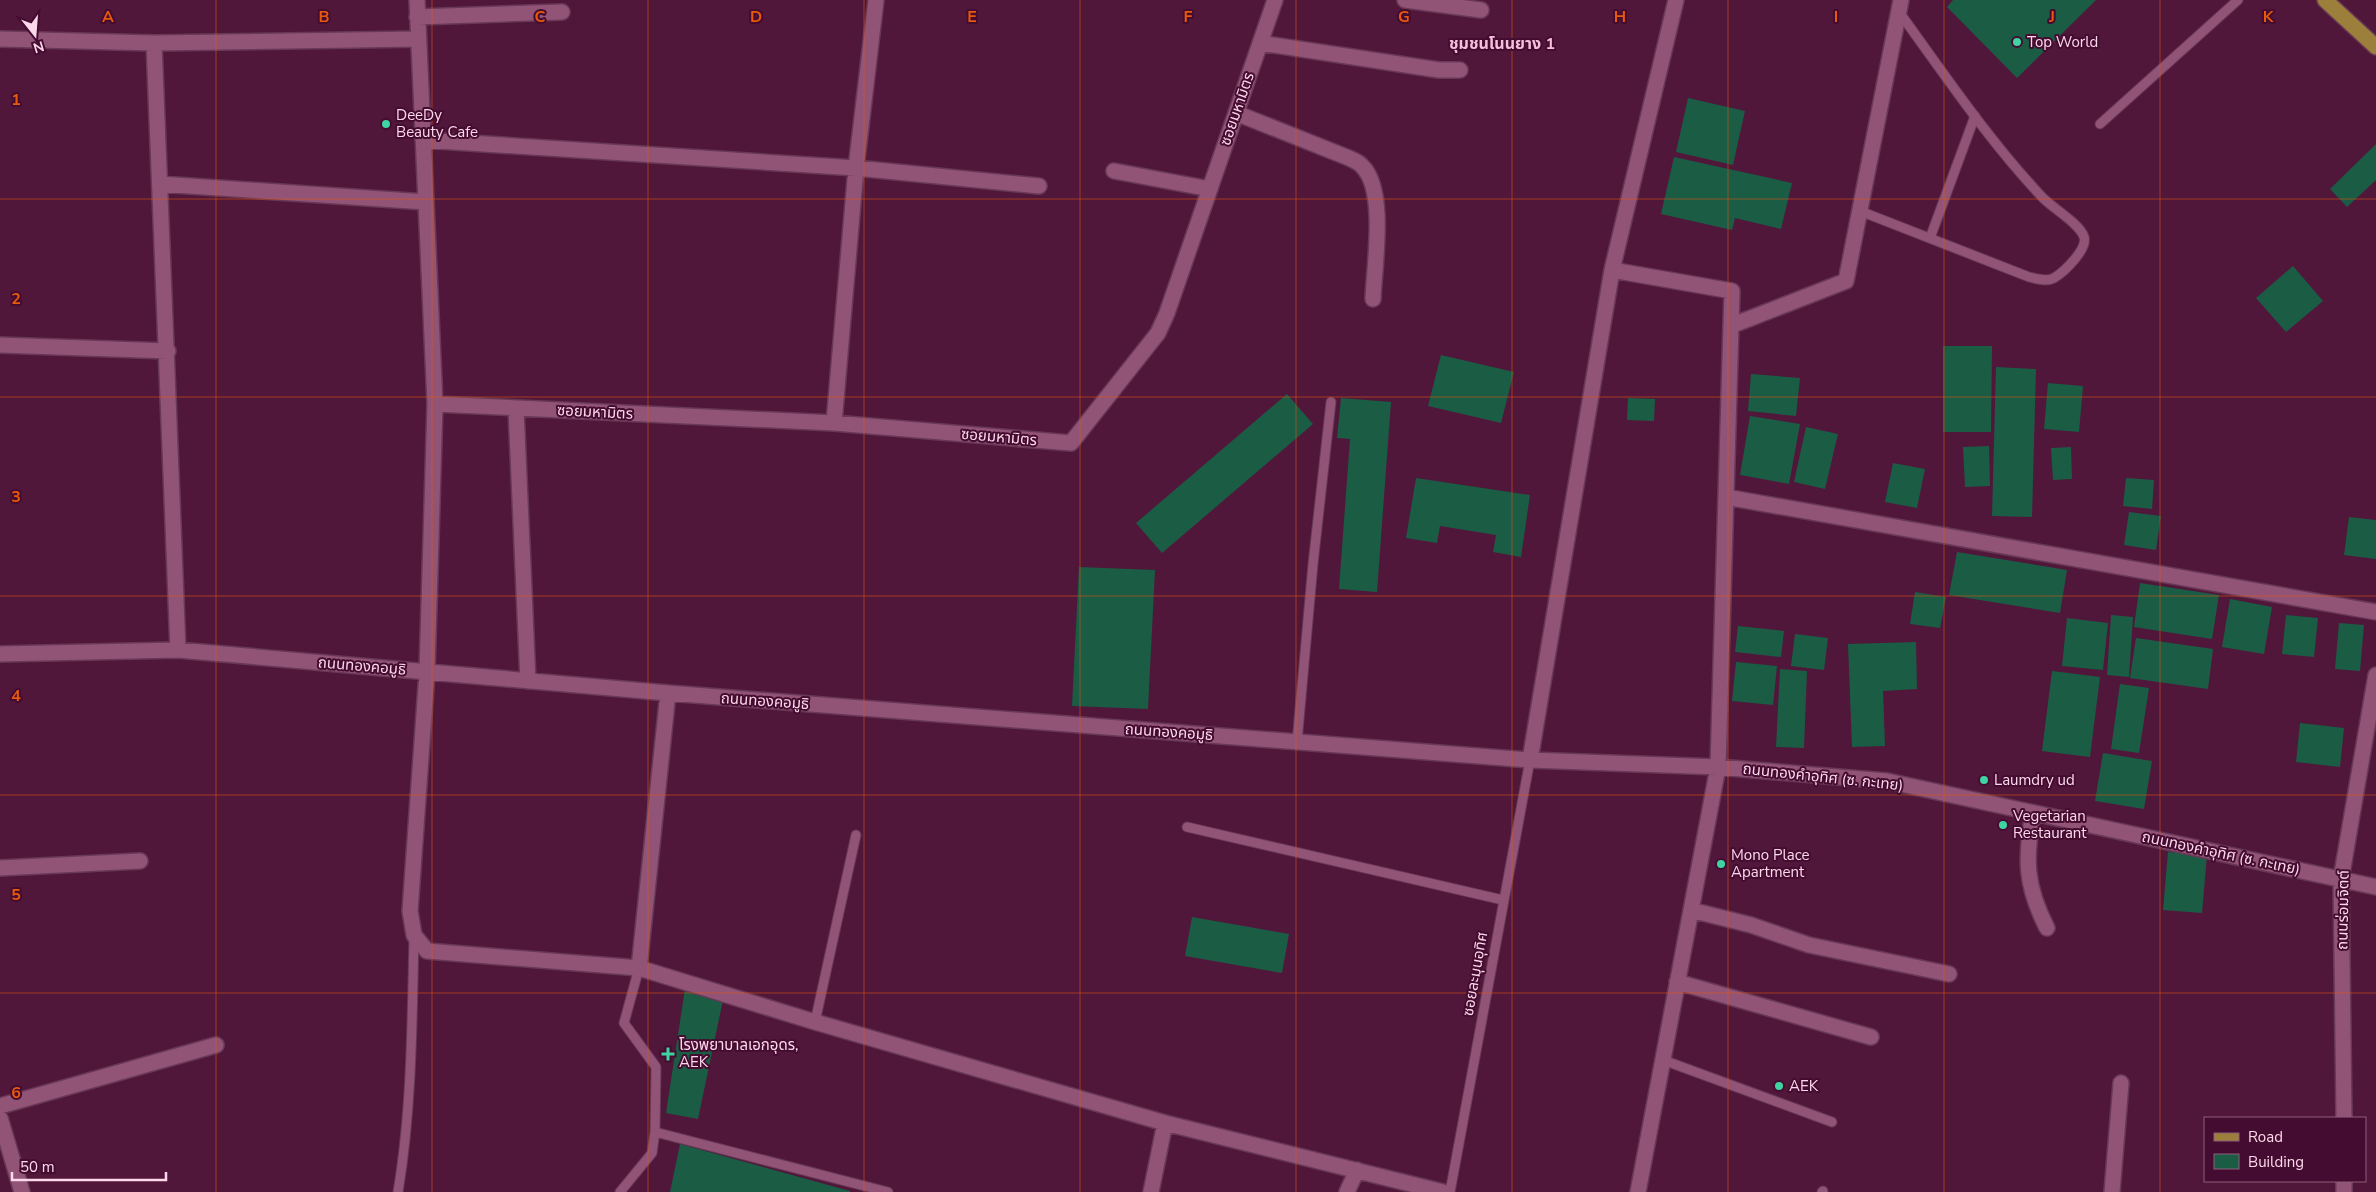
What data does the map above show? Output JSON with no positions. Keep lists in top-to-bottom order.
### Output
{
  "streets": {
    "street": [
      "ซอยมหามิตร",
      "ถนนทองคอมูธิ",
      "ถนนทองคำอุทิศ (ซ. กะเทย)",
      "ถนนร่อมจิตต์"
    ],
    "lane": ["ซอยละมุนอุทิศ"]
  },
  "crossings": [
    ["ถนนทองคอมูธิ", "ถนนทองคำอุทิศ (ซ. กะเทย)"],
    ["ถนนทองคอมูธิ", "ซอยละมุนอุทิศ"],
    ["ถนนทองคำอุทิศ (ซ. กะเทย)", "ถนนร่อมจิตต์"],
    ["ถนนทองคำอุทิศ (ซ. กะเทย)", "ซอยละมุนอุทิศ"]
  ],
  "districts": ["ชุมชนโนนยาง 1"],
  "places": {
    "other": [
      "Top World",
      "DeeDy Beauty Cafe",
      "Laumdry ud",
      "Vegetarian Restaurant",
      "Mono Place Apartment",
      "AEK"
    ],
    "health": ["โรงพยาบาลเอกอุดร, AEK"]
  },
  "legend": ["Road", "Building"],
  "scale_bar": "50 m",
  "north": "bottom",
  "grid": {
    "columns": [
      "A",
      "B",
      "C",
      "D",
      "E",
      "F",
      "G",
      "H",
      "I",
      "J",
      "K"
    ],
    "rows": [
      "1",
      "2",
      "3",
      "4",
      "5",
      "6"
    ]
  }
}
